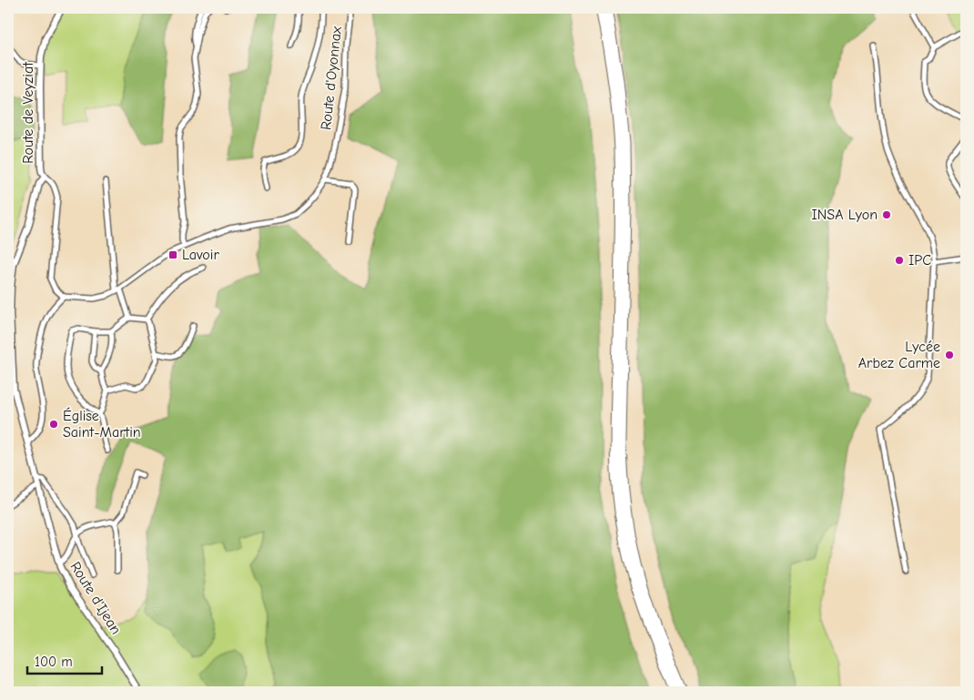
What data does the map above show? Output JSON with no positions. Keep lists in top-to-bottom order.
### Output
{
  "streets": {
    "street": ["Route d'Oyonnax", "Route de Veyziat", "Route d'Ijean"]
  },
  "crossings": [
    ["Route de Veyziat", "Route d'Ijean"]
  ],
  "places": {
    "other": [
      "INSA Lyon",
      "IPC",
      "Lycée Arbez Carme",
      "Église Saint-Martin"
    ],
    "transit": ["Lavoir"]
  },
  "scale_bar": "100 m"
}
